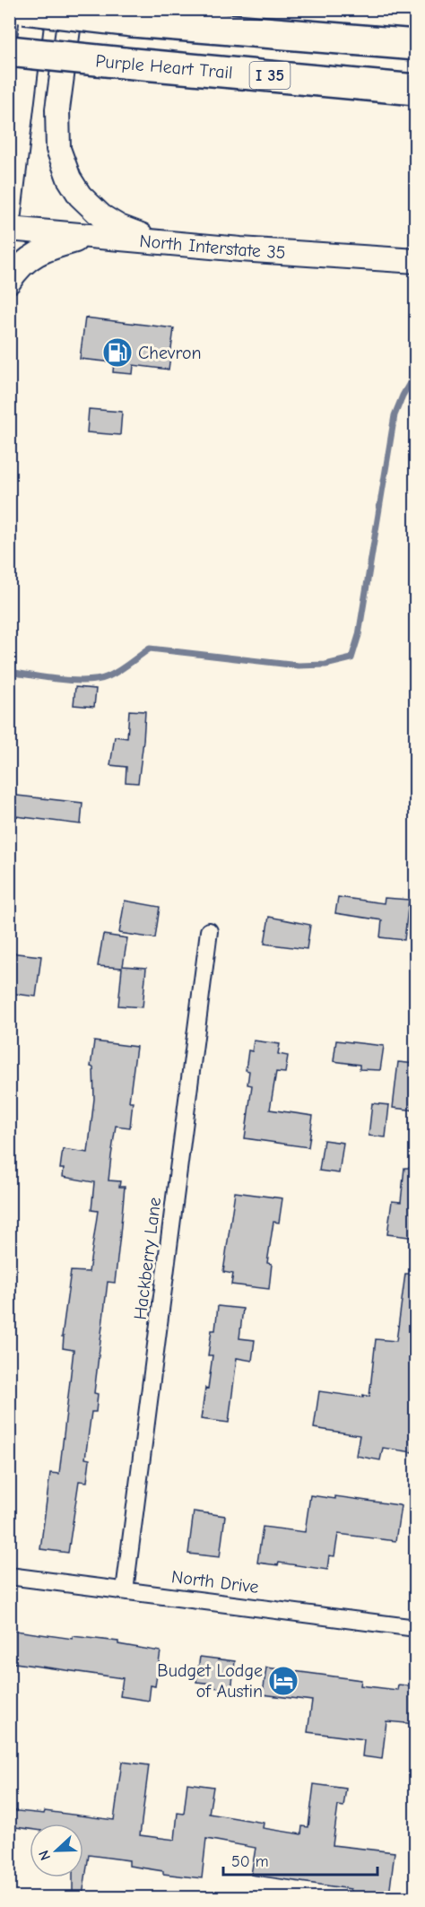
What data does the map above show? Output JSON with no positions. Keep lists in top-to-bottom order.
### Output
{
  "streets": {
    "highway": ["Purple Heart Trail", "I 35"],
    "main road": ["North Interstate 35"],
    "street": ["Hackberry Lane", "North Drive"]
  },
  "crossings": [
    ["Hackberry Lane", "North Drive"]
  ],
  "places": {
    "fuel station": ["Chevron"],
    "hotel": ["Budget Lodge of Austin"]
  },
  "scale_bar": "50 m",
  "north": "left"
}
